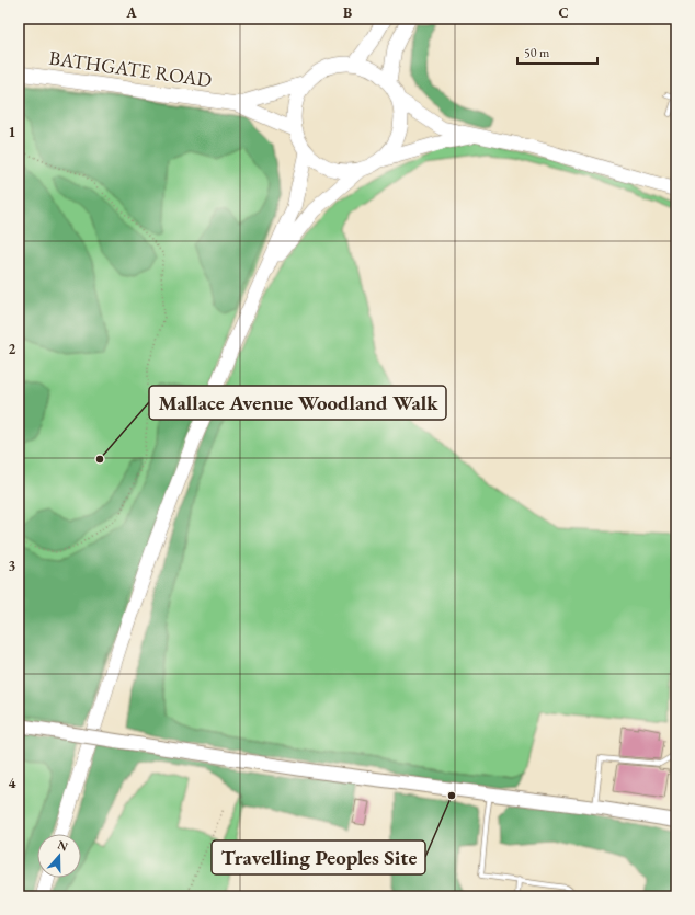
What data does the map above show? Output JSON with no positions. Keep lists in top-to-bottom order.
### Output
{
  "streets": {
    "main road": ["BATHGATE ROAD"]
  },
  "places": ["Mallace Avenue Woodland Walk", "Travelling Peoples Site"],
  "scale_bar": "50 m",
  "north": "top",
  "grid": {
    "columns": ["A", "B", "C"],
    "rows": [
      "1",
      "2",
      "3",
      "4"
    ]
  }
}
